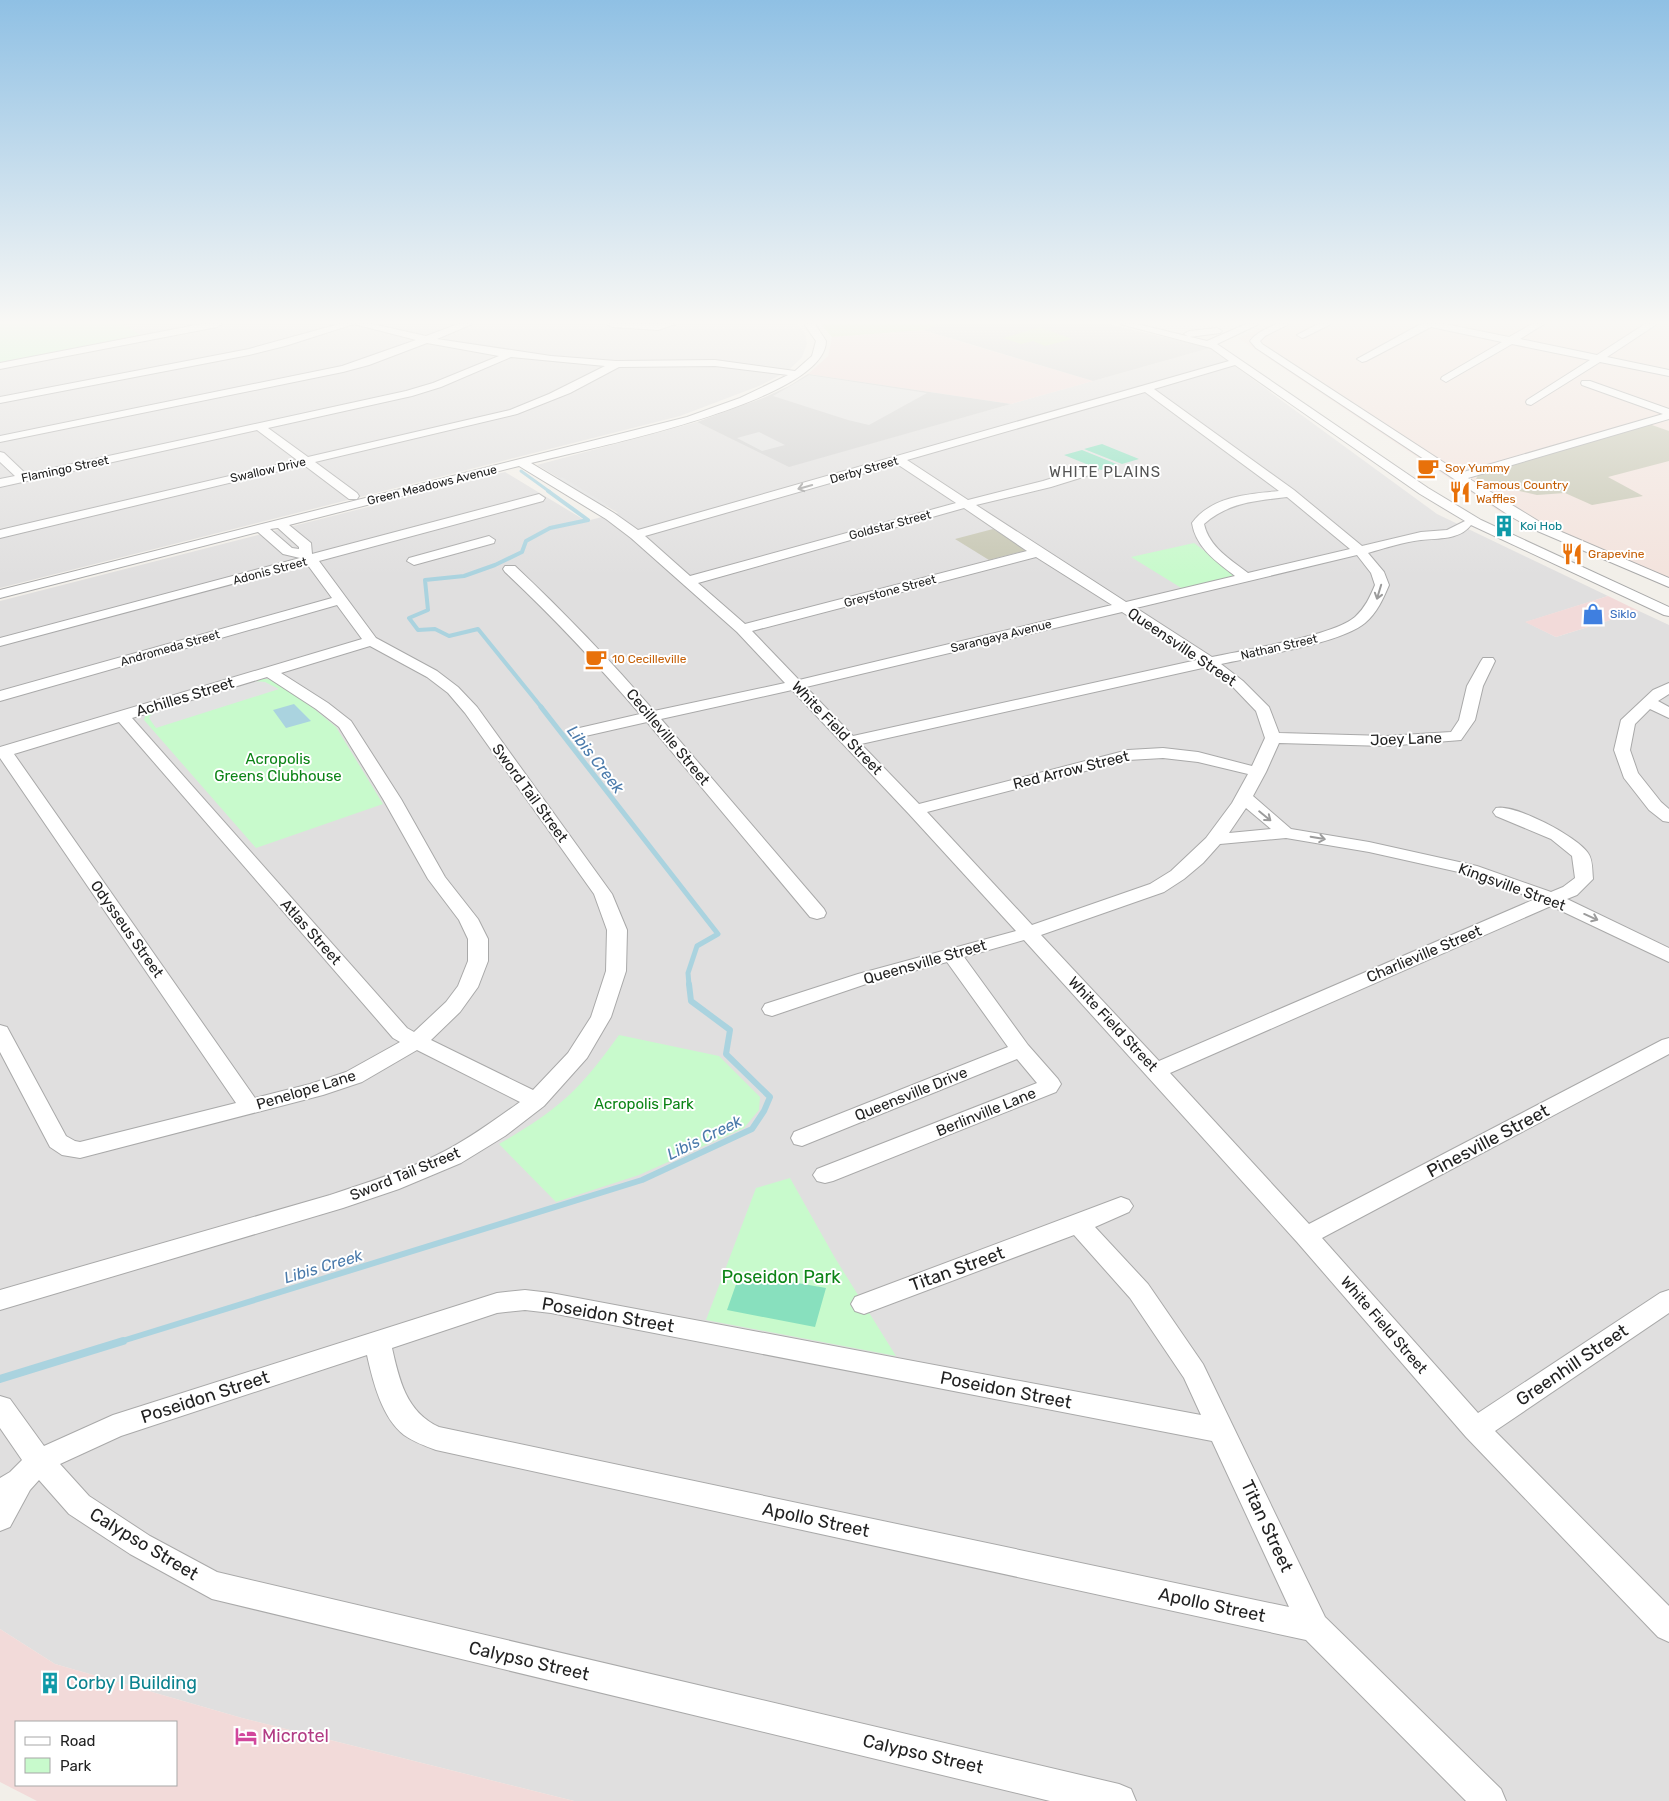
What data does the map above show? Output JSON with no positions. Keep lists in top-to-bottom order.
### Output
{
  "streets": {
    "street": [
      "Flamingo Street",
      "Swallow Drive",
      "Derby Street",
      "Green Meadows Avenue",
      "Goldstar Street",
      "Adonis Street",
      "Greystone Street",
      "Sarangaya Avenue",
      "Queensville Street",
      "Nathan Street",
      "Andromeda Street",
      "Achilles Street",
      "White Field Street",
      "Cecilleville Street",
      "Joey Lane",
      "Red Arrow Street",
      "Sword Tail Street",
      "Kingsville Street",
      "Odysseus Street",
      "Atlas Street",
      "Charlieville Street",
      "Penelope Lane",
      "Queensville Drive",
      "Berlinville Lane",
      "Pinesville Street",
      "Titan Street",
      "Poseidon Street",
      "Greenhill Street",
      "Apollo Street",
      "Calypso Street"
    ]
  },
  "crossings": [
    ["Derby Street", "Queensville Street"],
    ["Derby Street", "White Field Street"],
    ["Green Meadows Avenue", "White Field Street"],
    ["Green Meadows Avenue", "Sword Tail Street"],
    ["Goldstar Street", "Queensville Street"],
    ["Goldstar Street", "White Field Street"],
    ["Adonis Street", "Sword Tail Street"],
    ["Greystone Street", "Queensville Street"],
    ["Greystone Street", "White Field Street"],
    ["Sarangaya Avenue", "Queensville Street"],
    ["Sarangaya Avenue", "Nathan Street"],
    ["Sarangaya Avenue", "White Field Street"],
    ["Sarangaya Avenue", "Cecilleville Street"],
    ["Queensville Street", "Nathan Street"],
    ["Queensville Street", "White Field Street"],
    ["Queensville Street", "Joey Lane"],
    ["Queensville Street", "Red Arrow Street"],
    ["Queensville Street", "Kingsville Street"],
    ["Queensville Street", "Berlinville Lane"],
    ["Nathan Street", "White Field Street"],
    ["Andromeda Street", "Sword Tail Street"],
    ["Achilles Street", "Sword Tail Street"],
    ["Achilles Street", "Odysseus Street"],
    ["Achilles Street", "Atlas Street"],
    ["Achilles Street", "Penelope Lane"],
    ["White Field Street", "Red Arrow Street"],
    ["White Field Street", "Charlieville Street"],
    ["White Field Street", "Pinesville Street"],
    ["White Field Street", "Greenhill Street"],
    ["Sword Tail Street", "Atlas Street"],
    ["Kingsville Street", "Charlieville Street"],
    ["Odysseus Street", "Penelope Lane"],
    ["Atlas Street", "Penelope Lane"],
    ["Queensville Drive", "Berlinville Lane"],
    ["Titan Street", "Poseidon Street"],
    ["Titan Street", "Apollo Street"],
    ["Poseidon Street", "Apollo Street"],
    ["Poseidon Street", "Calypso Street"]
  ],
  "one_way": ["Derby Street", "Kingsville Street"],
  "districts": ["WHITE PLAINS"],
  "water": ["Libis Creek"],
  "parks": ["Acropolis Greens Clubhouse", "Acropolis Park", "Poseidon Park"],
  "places": {
    "cafe": ["Soy Yummy", "10 Cecilleville"],
    "restaurant": ["Famous Country Waffles", "Grapevine"],
    "building": ["Koi Hob", "Corby I Building"],
    "shop": ["Siklo"],
    "hotel": ["Microtel"]
  },
  "legend": ["Road", "Park"]
}
